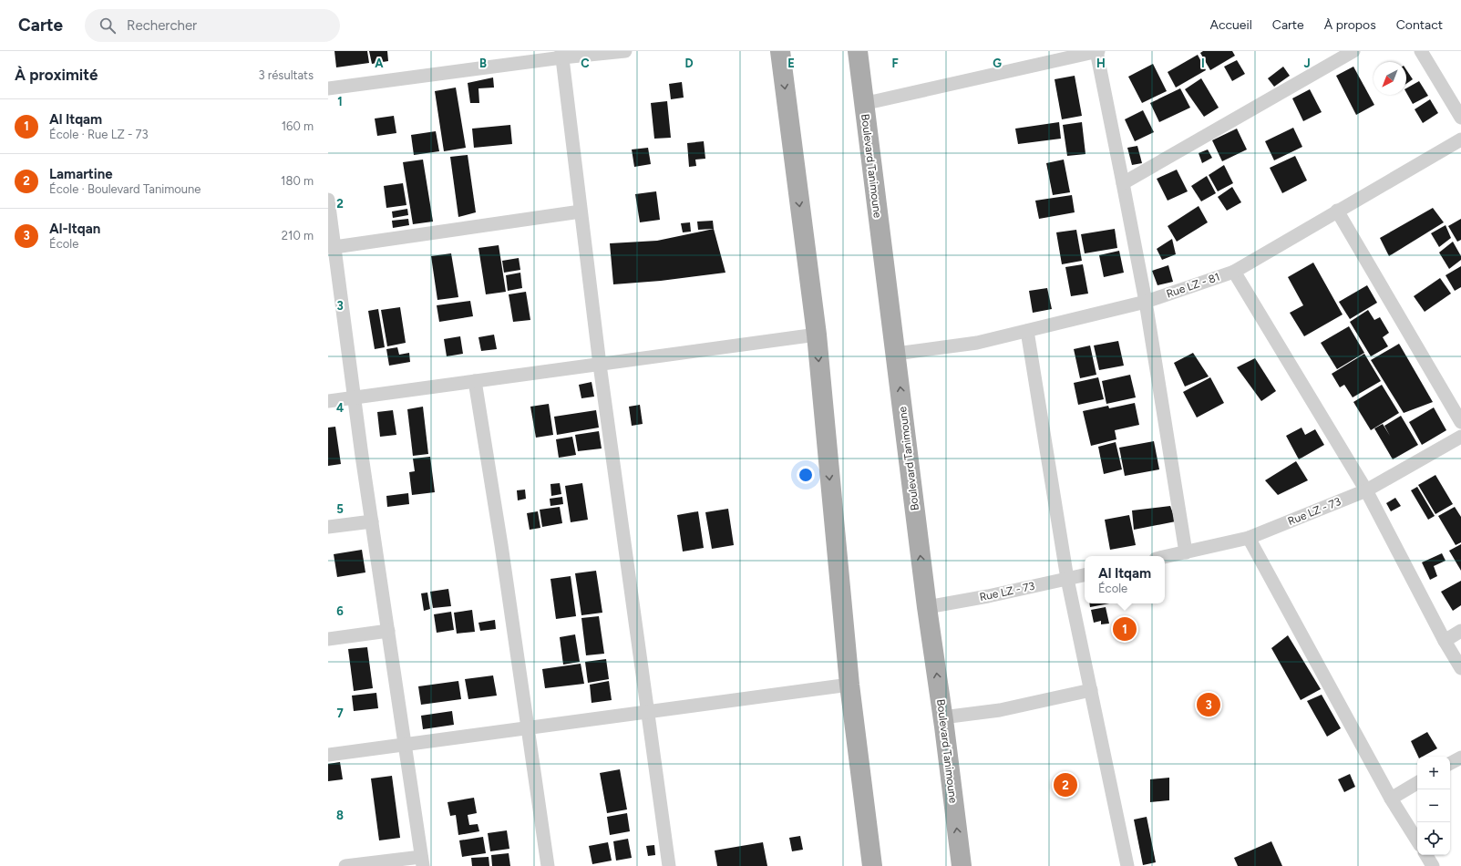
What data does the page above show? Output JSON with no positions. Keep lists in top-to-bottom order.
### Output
{
  "streets": {
    "main road": ["Boulevard Tanimoune"],
    "street": ["Rue LZ - 81", "Rue LZ - 73"]
  },
  "crossings": [
    ["Boulevard Tanimoune", "Rue LZ - 81"],
    ["Boulevard Tanimoune", "Rue LZ - 73"]
  ],
  "north": "bottom left",
  "page": {
    "header": "Carte",
    "search": "Rechercher",
    "nav": [
      "Accueil",
      "Carte",
      "À propos",
      "Contact"
    ],
    "heading": ["À proximité", "3 résultats"],
    "list": [
      {
        "mark": "1",
        "name": "Al Itqam",
        "note": "École · Rue LZ - 73",
        "value": "160 m"
      },
      {
        "mark": "2",
        "name": "Lamartine",
        "note": "École · Boulevard Tanimoune",
        "value": "180 m"
      },
      {
        "mark": "3",
        "name": "Al-Itqan",
        "note": "École",
        "value": "210 m"
      }
    ],
    "popup": ["Al Itqam", "École"],
    "pins": ["1", "3", "2"],
    "map_buttons": ["+", "−"]
  },
  "grid": {
    "columns": [
      "A",
      "B",
      "C",
      "D",
      "E",
      "F",
      "G",
      "H",
      "I",
      "J"
    ],
    "rows": [
      "1",
      "2",
      "3",
      "4",
      "5",
      "6",
      "7",
      "8"
    ]
  }
}
